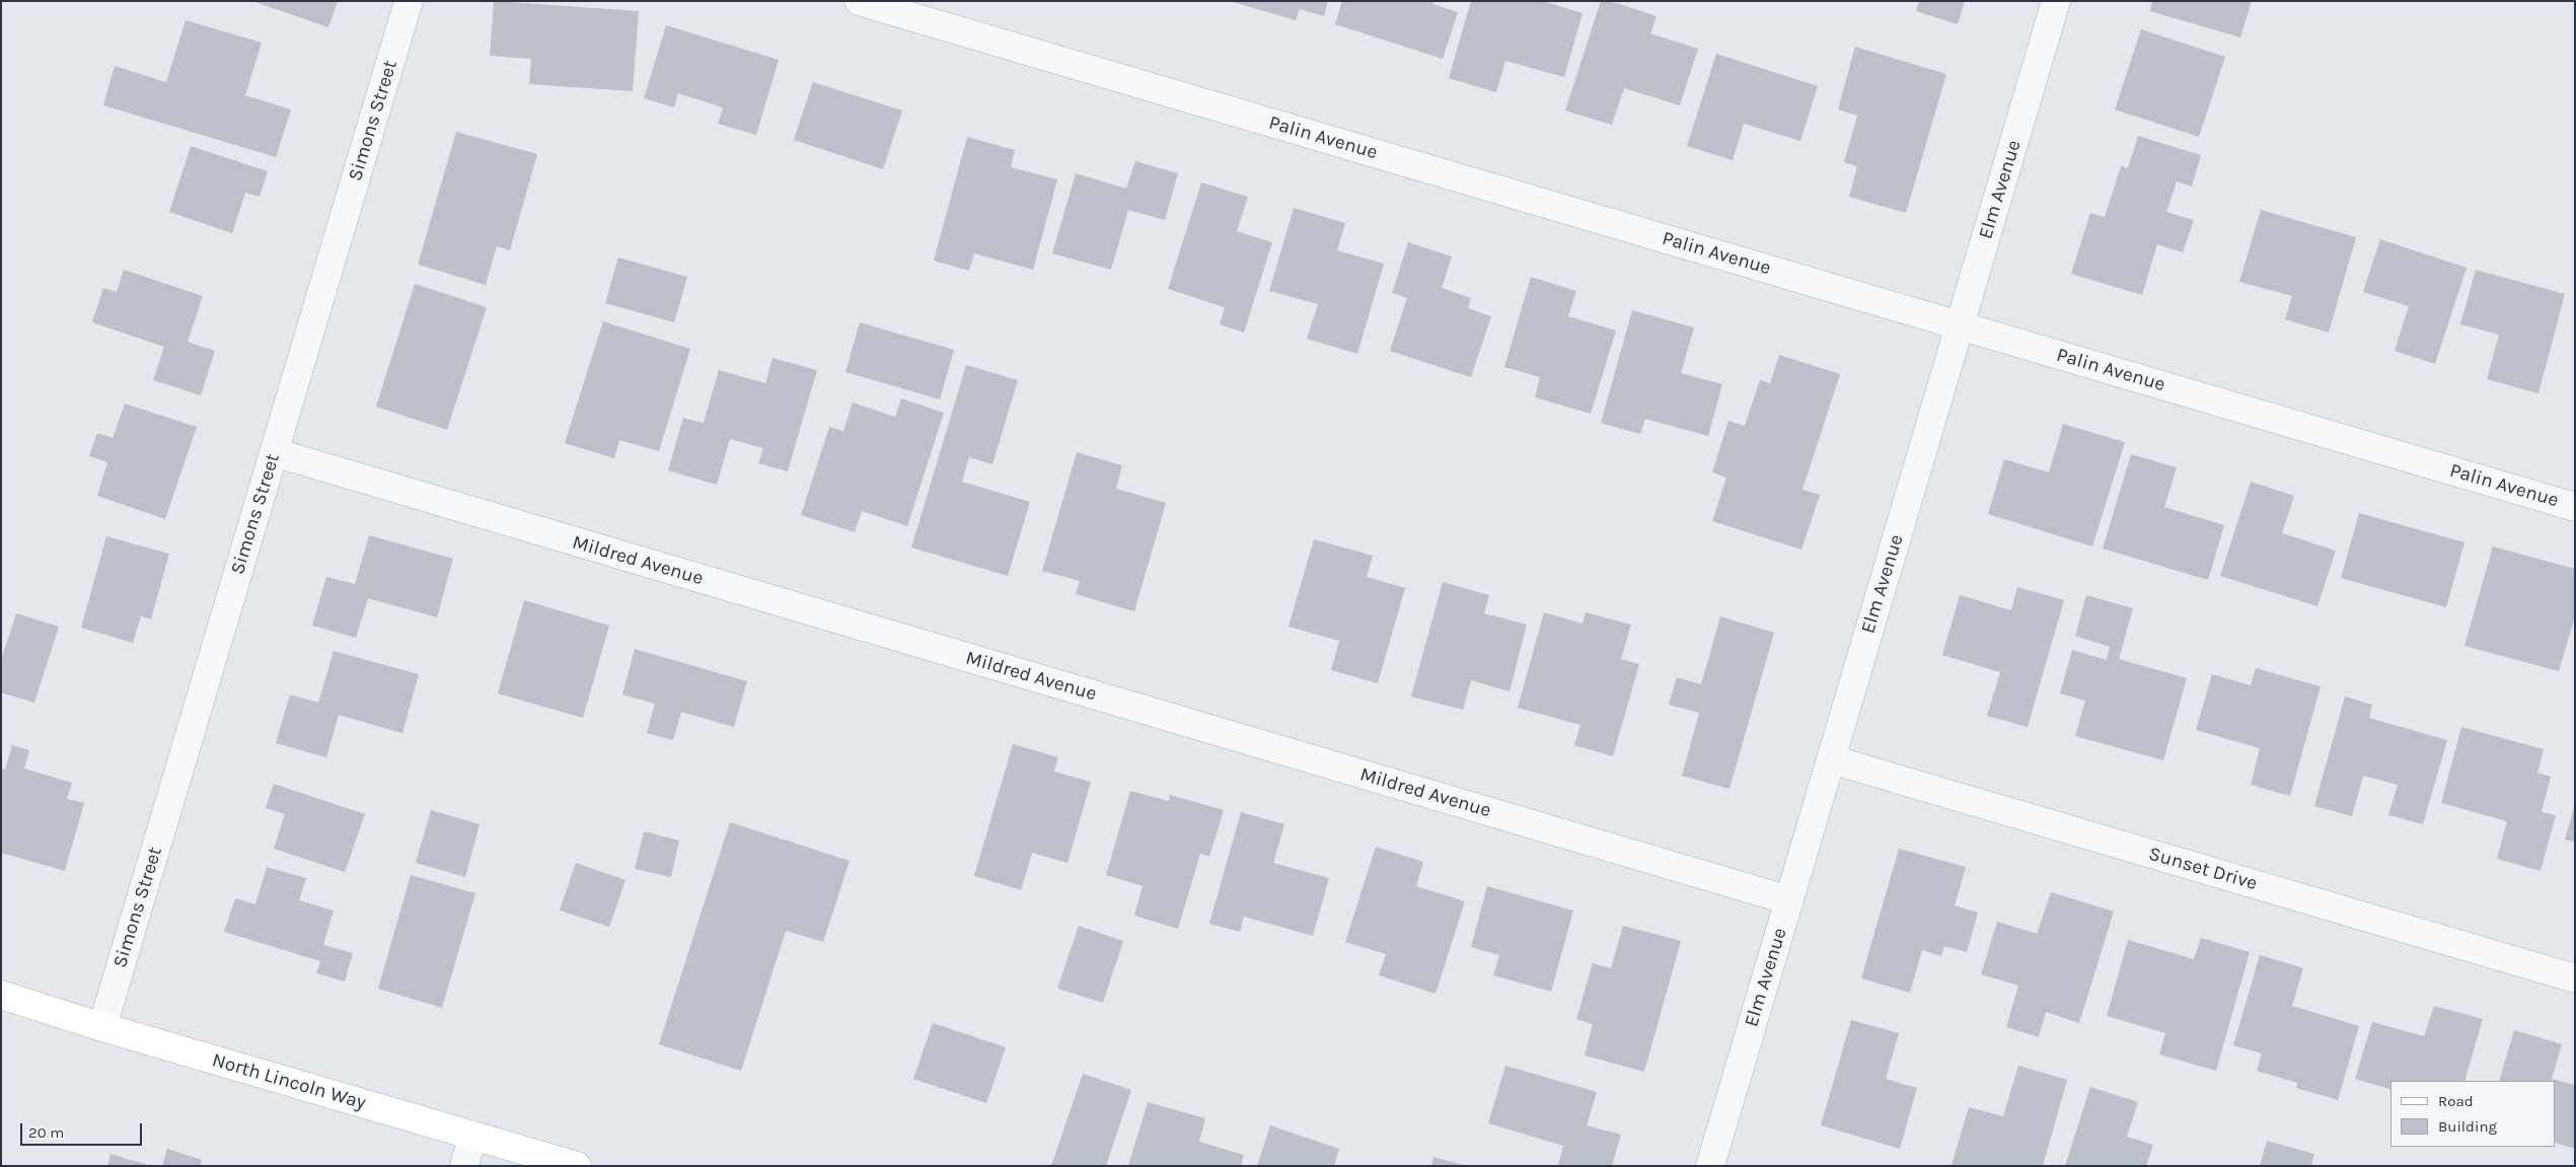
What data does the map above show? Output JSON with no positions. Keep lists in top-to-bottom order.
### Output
{
  "streets": {
    "main road": ["North Lincoln Way"],
    "street": [
      "Simons Street",
      "Palin Avenue",
      "Elm Avenue",
      "Mildred Avenue",
      "Sunset Drive"
    ]
  },
  "crossings": [
    ["Simons Street", "Mildred Avenue"],
    ["Simons Street", "North Lincoln Way"],
    ["Palin Avenue", "Elm Avenue"],
    ["Elm Avenue", "Mildred Avenue"],
    ["Elm Avenue", "Sunset Drive"]
  ],
  "legend": ["Road", "Building"],
  "scale_bar": "20 m"
}
